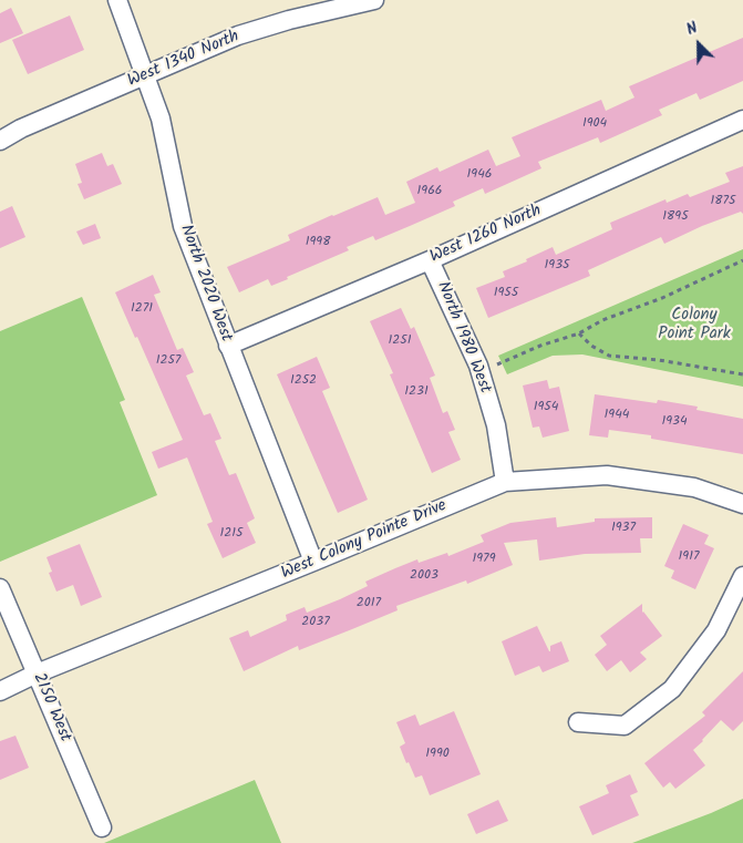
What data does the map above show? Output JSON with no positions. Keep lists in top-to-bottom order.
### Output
{
  "streets": {
    "street": [
      "West 1340 North",
      "West 1260 North",
      "North 2020 West",
      "North 1980 West",
      "West Colony Pointe Drive",
      "2150 West"
    ]
  },
  "crossings": [
    ["West 1340 North", "North 2020 West"],
    ["West 1260 North", "North 2020 West"],
    ["West 1260 North", "North 1980 West"],
    ["North 2020 West", "West Colony Pointe Drive"],
    ["North 1980 West", "West Colony Pointe Drive"],
    ["West Colony Pointe Drive", "2150 West"]
  ],
  "parks": ["Colony Point Park"],
  "house_numbers": [
    "1904",
    "1946",
    "1966",
    "1875",
    "1895",
    "1998",
    "1935",
    "1955",
    "1271",
    "1251",
    "1257",
    "1252",
    "1231",
    "1954",
    "1944",
    "1934",
    "1937",
    "1215",
    "1917",
    "1979",
    "2003",
    "2017",
    "2037",
    "1990"
  ],
  "north": "top left"
}
